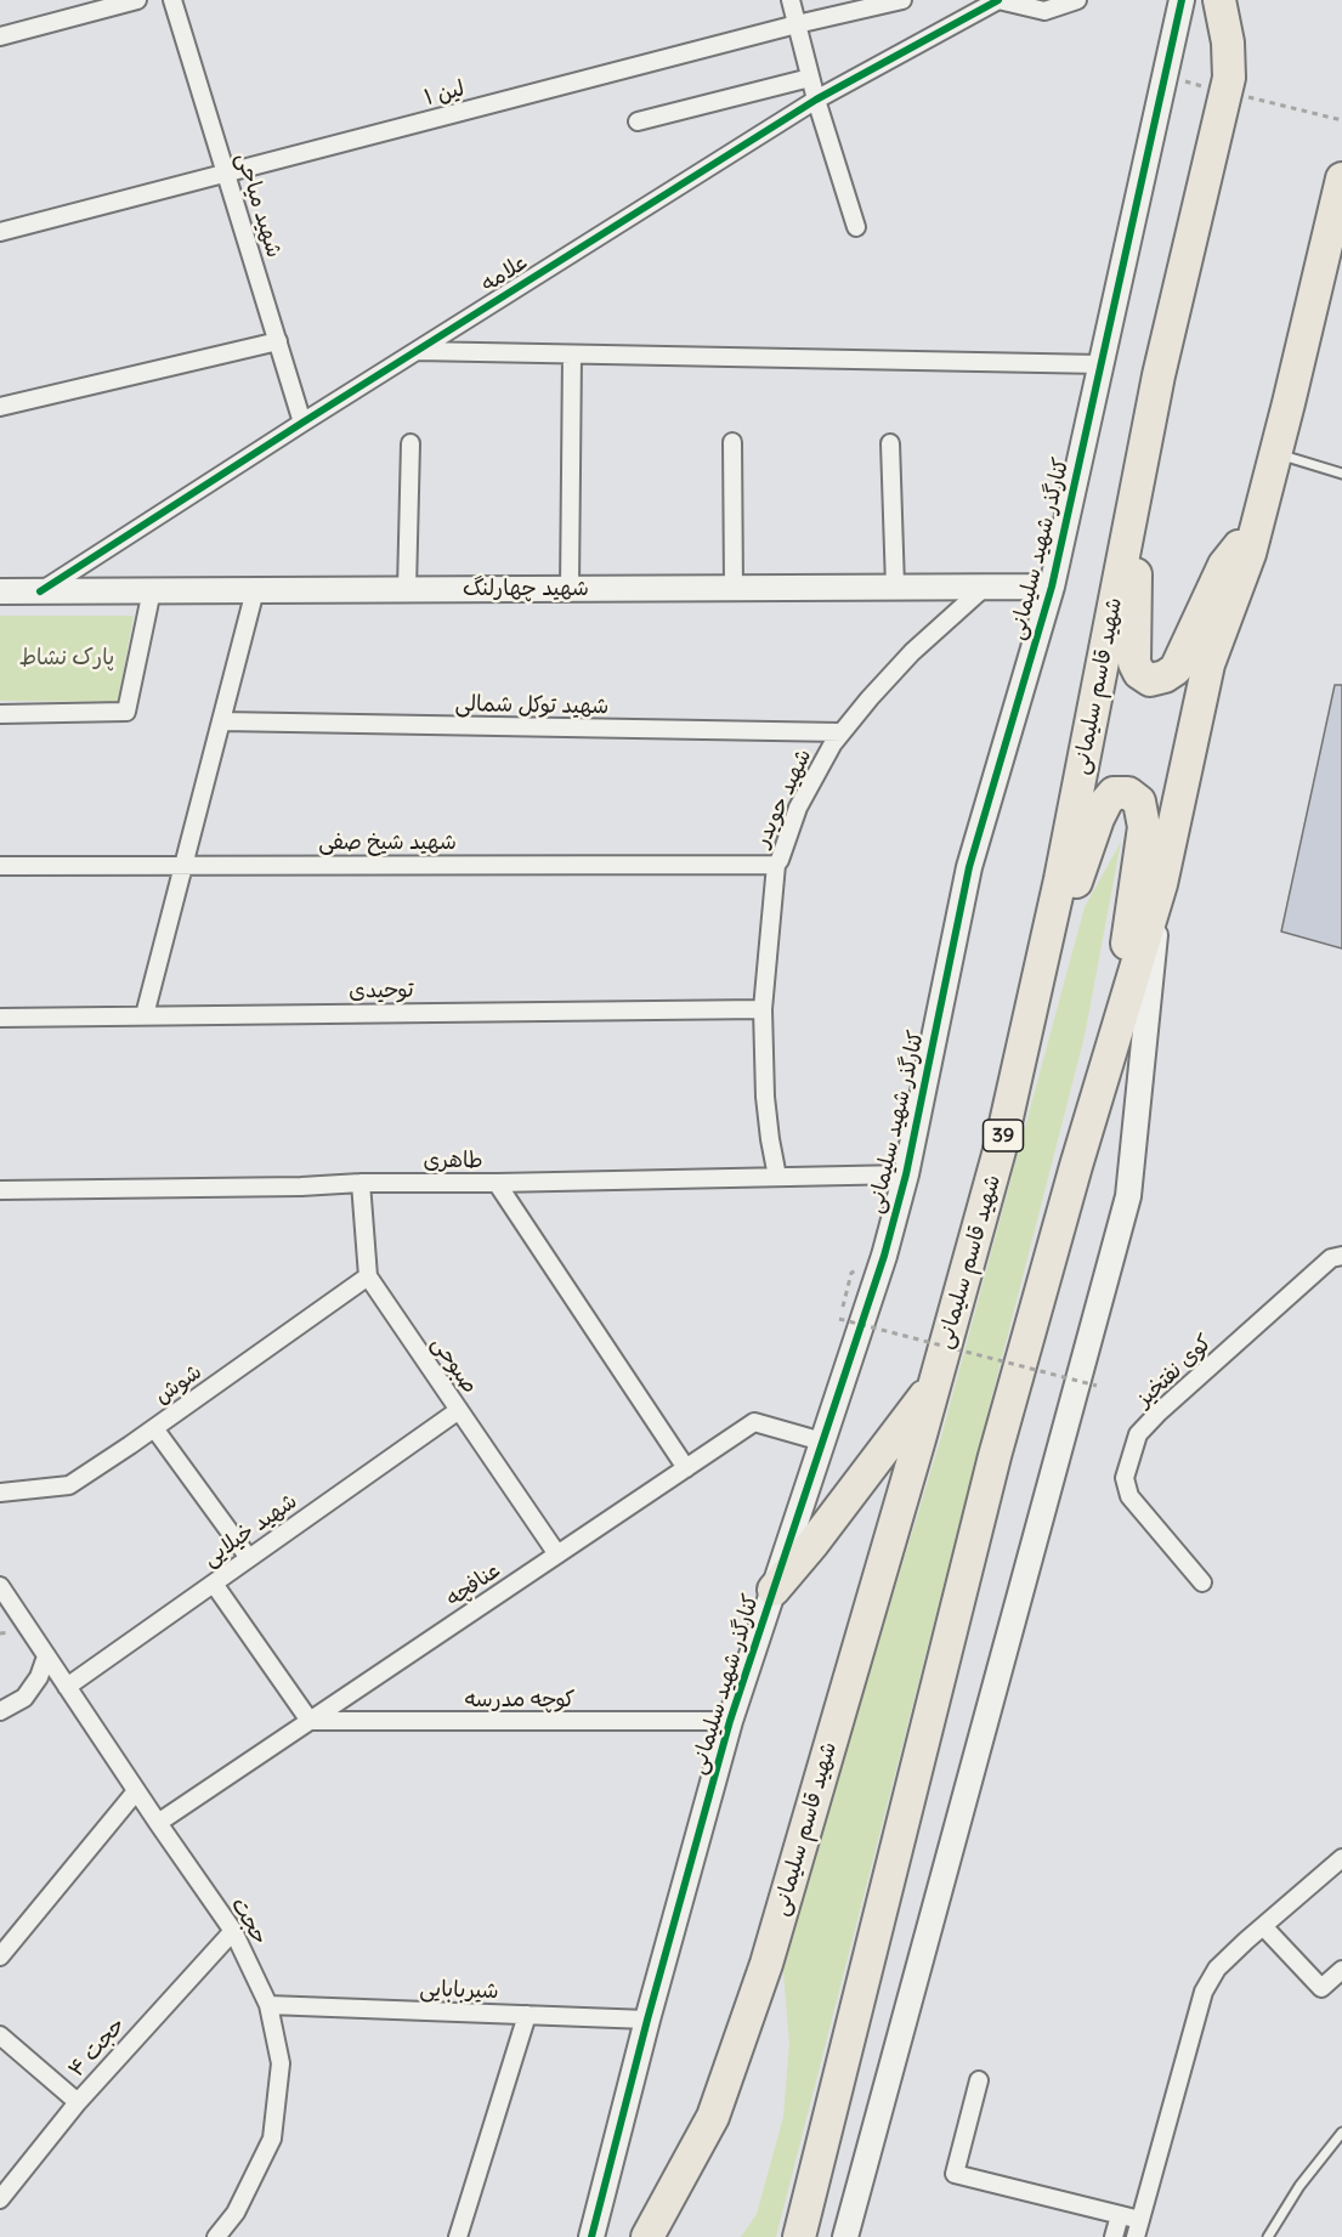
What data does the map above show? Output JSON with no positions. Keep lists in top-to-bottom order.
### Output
{
  "streets": {
    "highway": ["شهید قاسم سلیمانی", "39"],
    "street": [
      "لین ۱",
      "شهید میاحی",
      "علامه",
      "کنارگذر شهید سلیمانی",
      "شهید چهارلنگ",
      "شهید توکل شمالی",
      "شهید حویدر",
      "شهید شیخ صفی",
      "توحیدی",
      "طاهری",
      "صبوحی",
      "کوی نفتخیز",
      "شوش",
      "شهید خیلایی",
      "عنافچه",
      "کوچه مدرسه",
      "حجت",
      "شیربابایی",
      "حجت ۴"
    ]
  },
  "crossings": [
    ["لین ۱", "شهید میاحی"],
    ["شهید میاحی", "علامه"],
    ["علامه", "شهید چهارلنگ"],
    ["کنارگذر شهید سلیمانی", "شهید چهارلنگ"],
    ["کنارگذر شهید سلیمانی", "طاهری"],
    ["کنارگذر شهید سلیمانی", "عنافچه"],
    ["کنارگذر شهید سلیمانی", "کوچه مدرسه"],
    ["کنارگذر شهید سلیمانی", "شیربابایی"],
    ["شهید چهارلنگ", "شهید حویدر"],
    ["شهید قاسم سلیمانی", "39"],
    ["شهید توکل شمالی", "شهید حویدر"],
    ["شهید حویدر", "شهید شیخ صفی"],
    ["شهید حویدر", "توحیدی"],
    ["شهید حویدر", "طاهری"],
    ["طاهری", "صبوحی"],
    ["صبوحی", "شوش"],
    ["صبوحی", "شهید خیلایی"],
    ["صبوحی", "عنافچه"],
    ["شهید خیلایی", "حجت"],
    ["عنافچه", "کوچه مدرسه"],
    ["عنافچه", "حجت"],
    ["حجت", "شیربابایی"],
    ["حجت", "حجت ۴"]
  ],
  "parks": ["پارک نشاط"]
}
